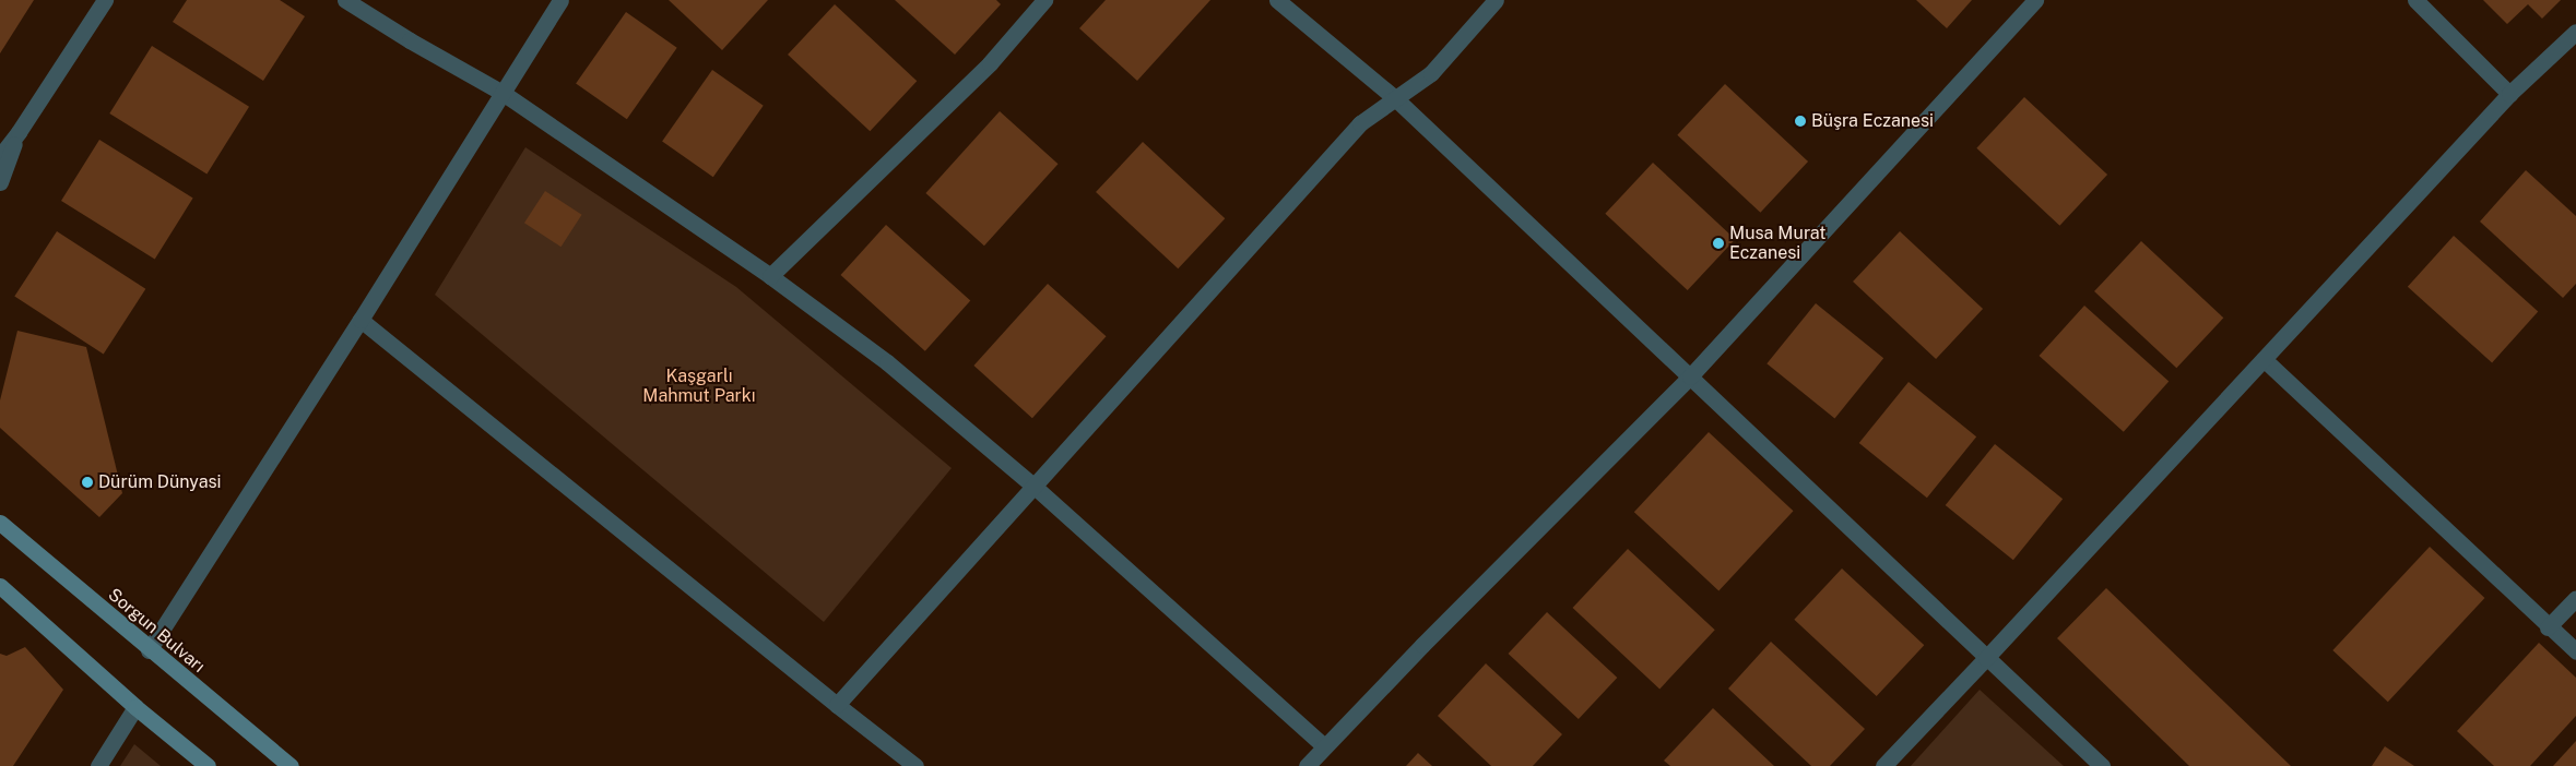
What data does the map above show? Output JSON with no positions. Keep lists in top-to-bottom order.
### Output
{
  "streets": {
    "main road": ["Sorgun Bulvarı"]
  },
  "parks": ["Kaşgarlı Mahmut Parkı"],
  "places": ["Büşra Eczanesi", "Musa Murat Eczanesi", "Dürüm Dünyasi"]
}
